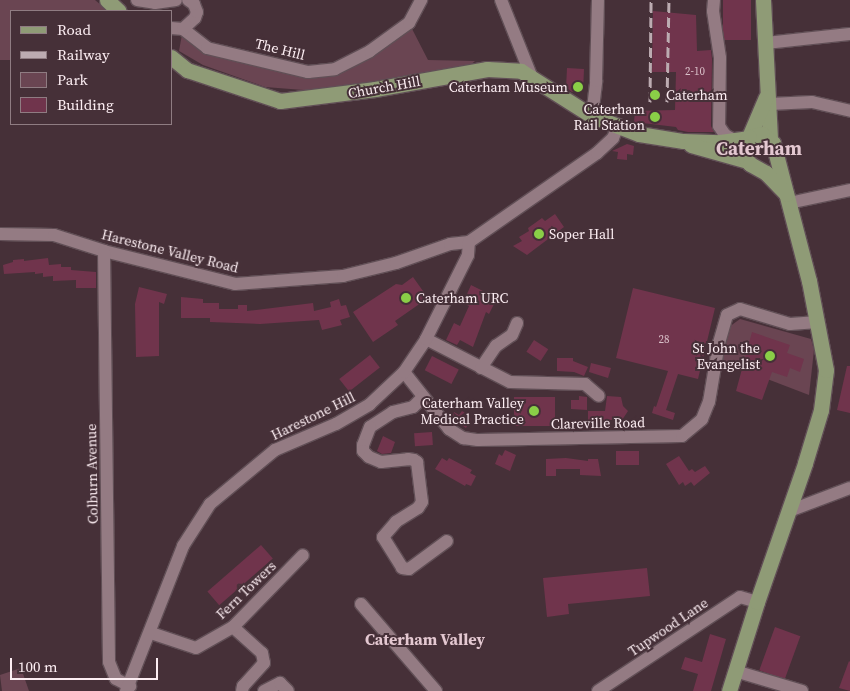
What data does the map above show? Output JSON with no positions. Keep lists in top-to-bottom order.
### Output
{
  "streets": {
    "main road": ["Church Hill"],
    "street": [
      "The Hill",
      "Harestone Valley Road",
      "Harestone Hill",
      "Clareville Road",
      "Colburn Avenue",
      "Fern Towers",
      "Tupwood Lane"
    ]
  },
  "crossings": [
    ["Church Hill", "Harestone Valley Road"],
    ["Harestone Valley Road", "Harestone Hill"],
    ["Harestone Valley Road", "Colburn Avenue"],
    ["Harestone Hill", "Clareville Road"],
    ["Harestone Hill", "Colburn Avenue"],
    ["Harestone Hill", "Fern Towers"]
  ],
  "districts": ["Caterham", "Caterham Valley"],
  "places": [
    "Caterham Museum",
    "Caterham",
    "Caterham Rail Station",
    "Soper Hall",
    "Caterham URC",
    "St John the Evangelist",
    "Caterham Valley Medical Practice"
  ],
  "house_numbers": ["2-10", "28"],
  "legend": [
    "Road",
    "Railway",
    "Park",
    "Building"
  ],
  "scale_bar": "100 m"
}
